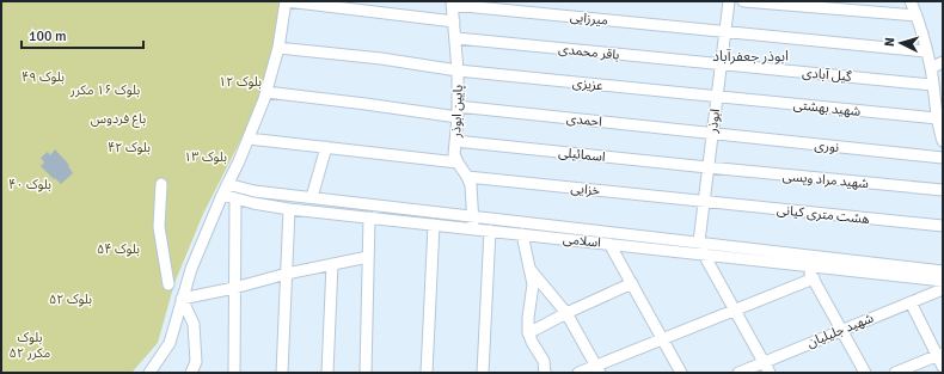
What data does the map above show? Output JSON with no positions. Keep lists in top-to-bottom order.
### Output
{
  "streets": {
    "street": [
      "میرزایی",
      "باقر محمدی",
      "گیل آبادی",
      "عزیزی",
      "شهید بهشتی",
      "پایین ابوذر",
      "احمدی",
      "ابوذر",
      "نوری",
      "اسمائیلی",
      "شهید مراد ویسی",
      "خزایی",
      "هشت متری کیانی",
      "اسلامی",
      "شهید جلیلیان"
    ]
  },
  "crossings": [
    ["میرزایی", "پایین ابوذر"],
    ["میرزایی", "ابوذر"],
    ["باقر محمدی", "گیل آبادی"],
    ["باقر محمدی", "پایین ابوذر"],
    ["باقر محمدی", "ابوذر"],
    ["گیل آبادی", "ابوذر"],
    ["عزیزی", "شهید بهشتی"],
    ["عزیزی", "پایین ابوذر"],
    ["عزیزی", "ابوذر"],
    ["شهید بهشتی", "ابوذر"],
    ["پایین ابوذر", "احمدی"],
    ["پایین ابوذر", "اسمائیلی"],
    ["احمدی", "ابوذر"],
    ["احمدی", "نوری"],
    ["ابوذر", "نوری"],
    ["ابوذر", "اسمائیلی"],
    ["ابوذر", "شهید مراد ویسی"],
    ["ابوذر", "خزایی"],
    ["ابوذر", "هشت متری کیانی"],
    ["ابوذر", "اسلامی"],
    ["اسمائیلی", "شهید مراد ویسی"],
    ["خزایی", "هشت متری کیانی"]
  ],
  "districts": ["ابوذر جعفرآباد"],
  "parks": [
    "بلوک ۴۹",
    "بلوک ۱۲",
    "بلوک ۱۶ مکرر",
    "باغ فردوس",
    "بلوک ۴۲",
    "بلوک ۱۳",
    "بلوک ۴۰",
    "بلوک ۵۴",
    "بلوک ۵۲",
    "بلوک ۵۲ مکرر"
  ],
  "scale_bar": "100 m",
  "north": "left"
}
